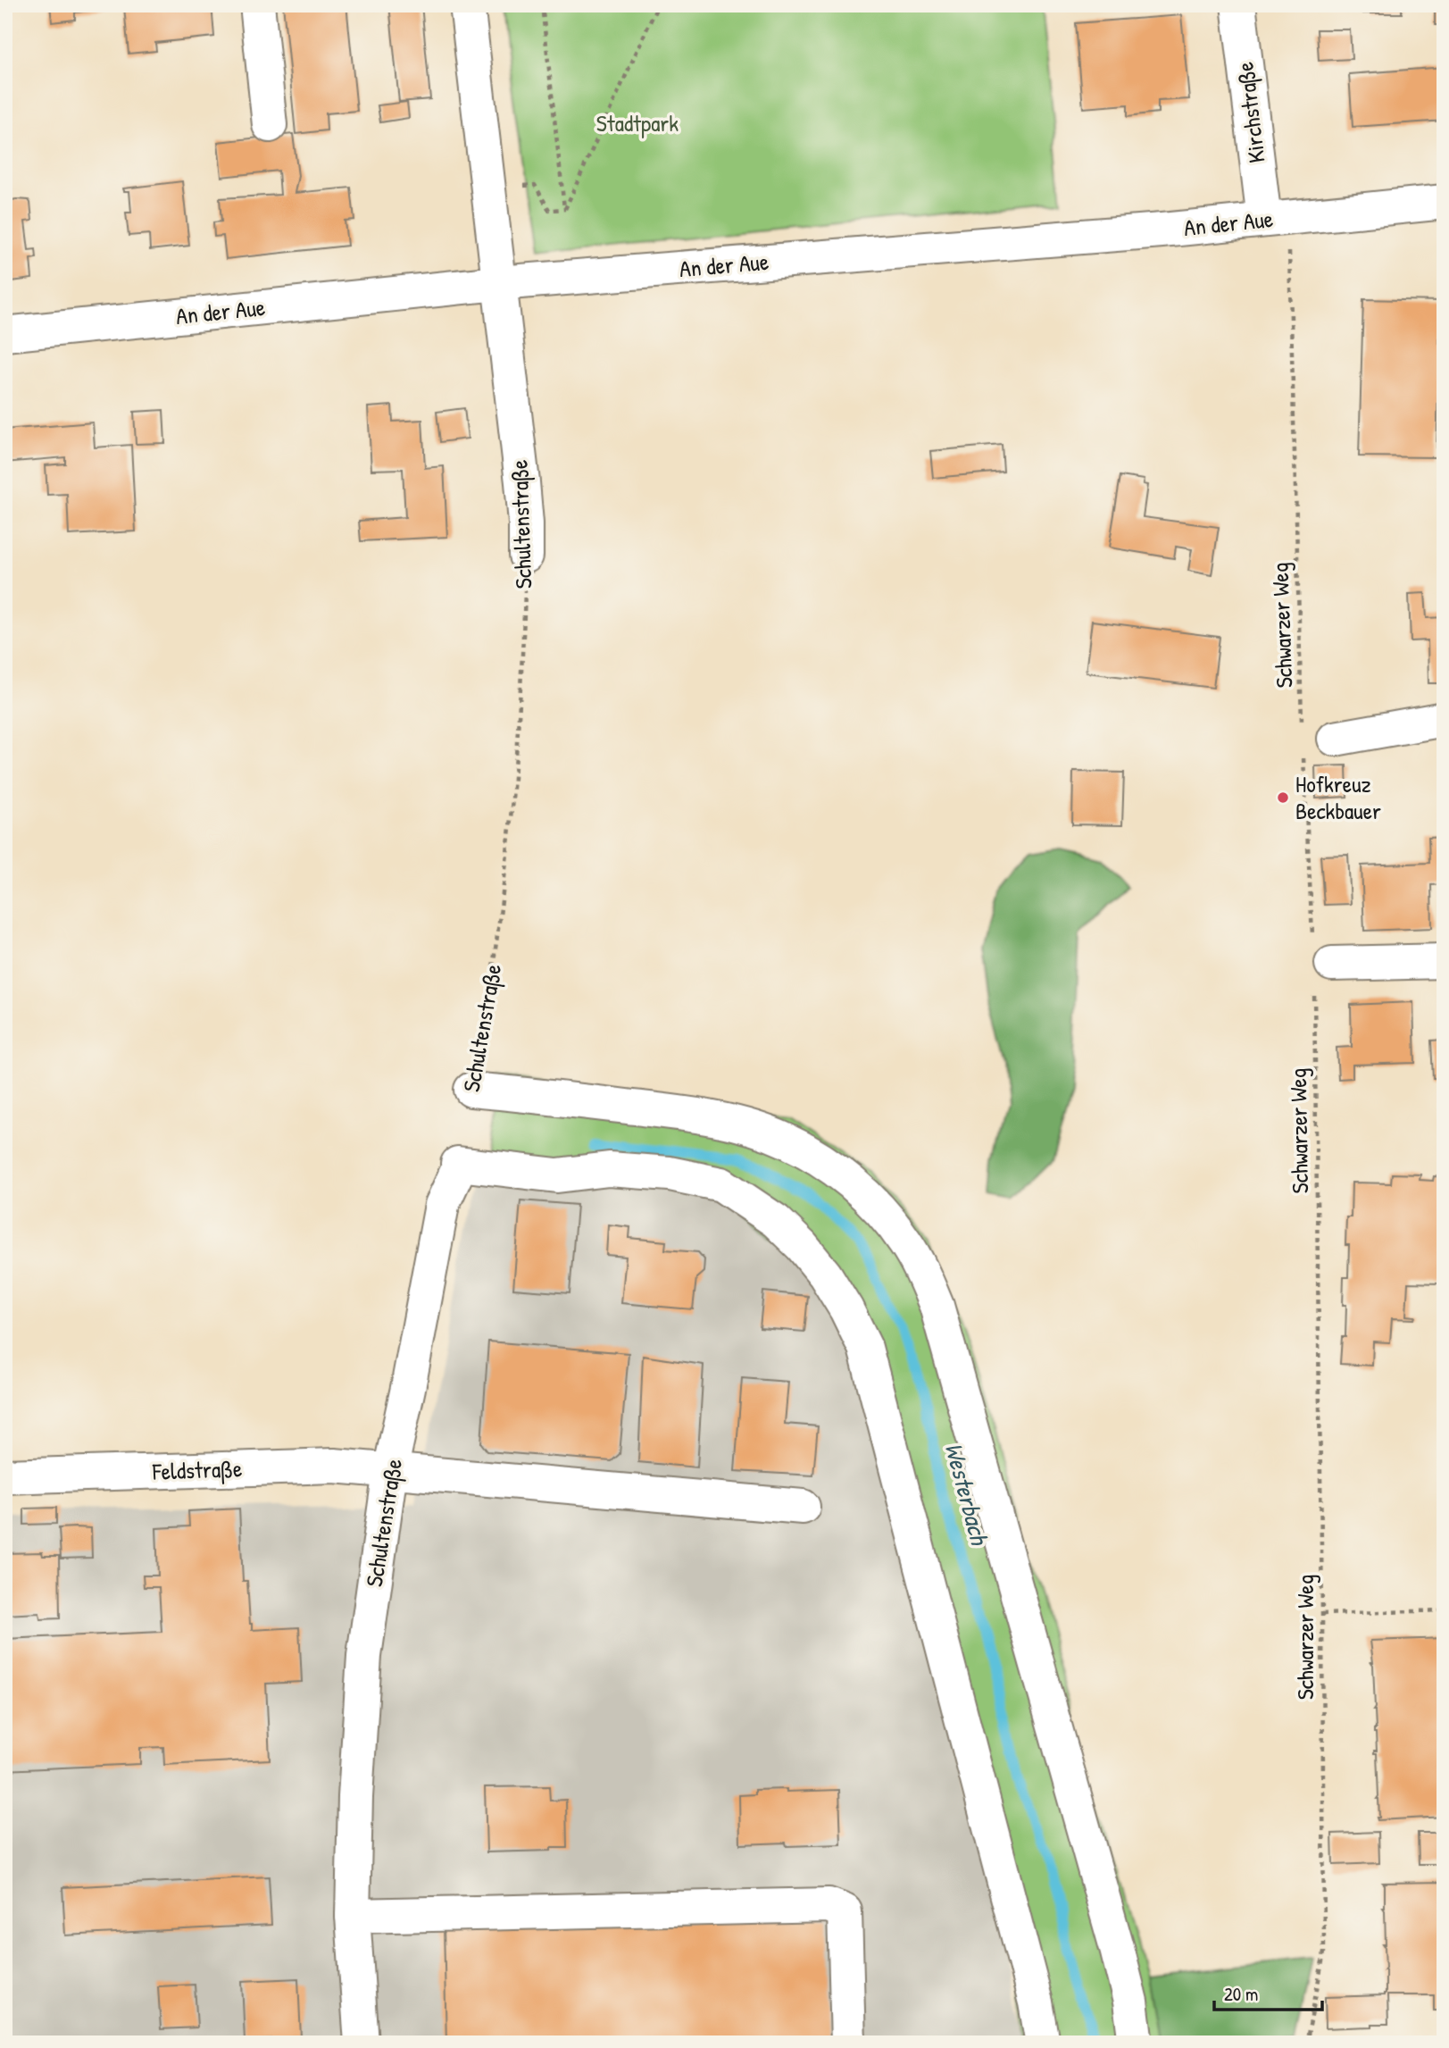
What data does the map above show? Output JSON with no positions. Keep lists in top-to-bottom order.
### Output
{
  "streets": {
    "street": [
      "Kirchstraße",
      "An der Aue",
      "Schultenstraße",
      "Feldstraße"
    ],
    "path": ["Schwarzer Weg"]
  },
  "crossings": [
    ["Kirchstraße", "An der Aue"],
    ["Kirchstraße", "Schwarzer Weg"],
    ["An der Aue", "Schultenstraße"],
    ["An der Aue", "Schwarzer Weg"],
    ["Schultenstraße", "Feldstraße"]
  ],
  "water": ["Westerbach"],
  "parks": ["Stadtpark"],
  "places": ["Hofkreuz Beckbauer"],
  "scale_bar": "20 m"
}
